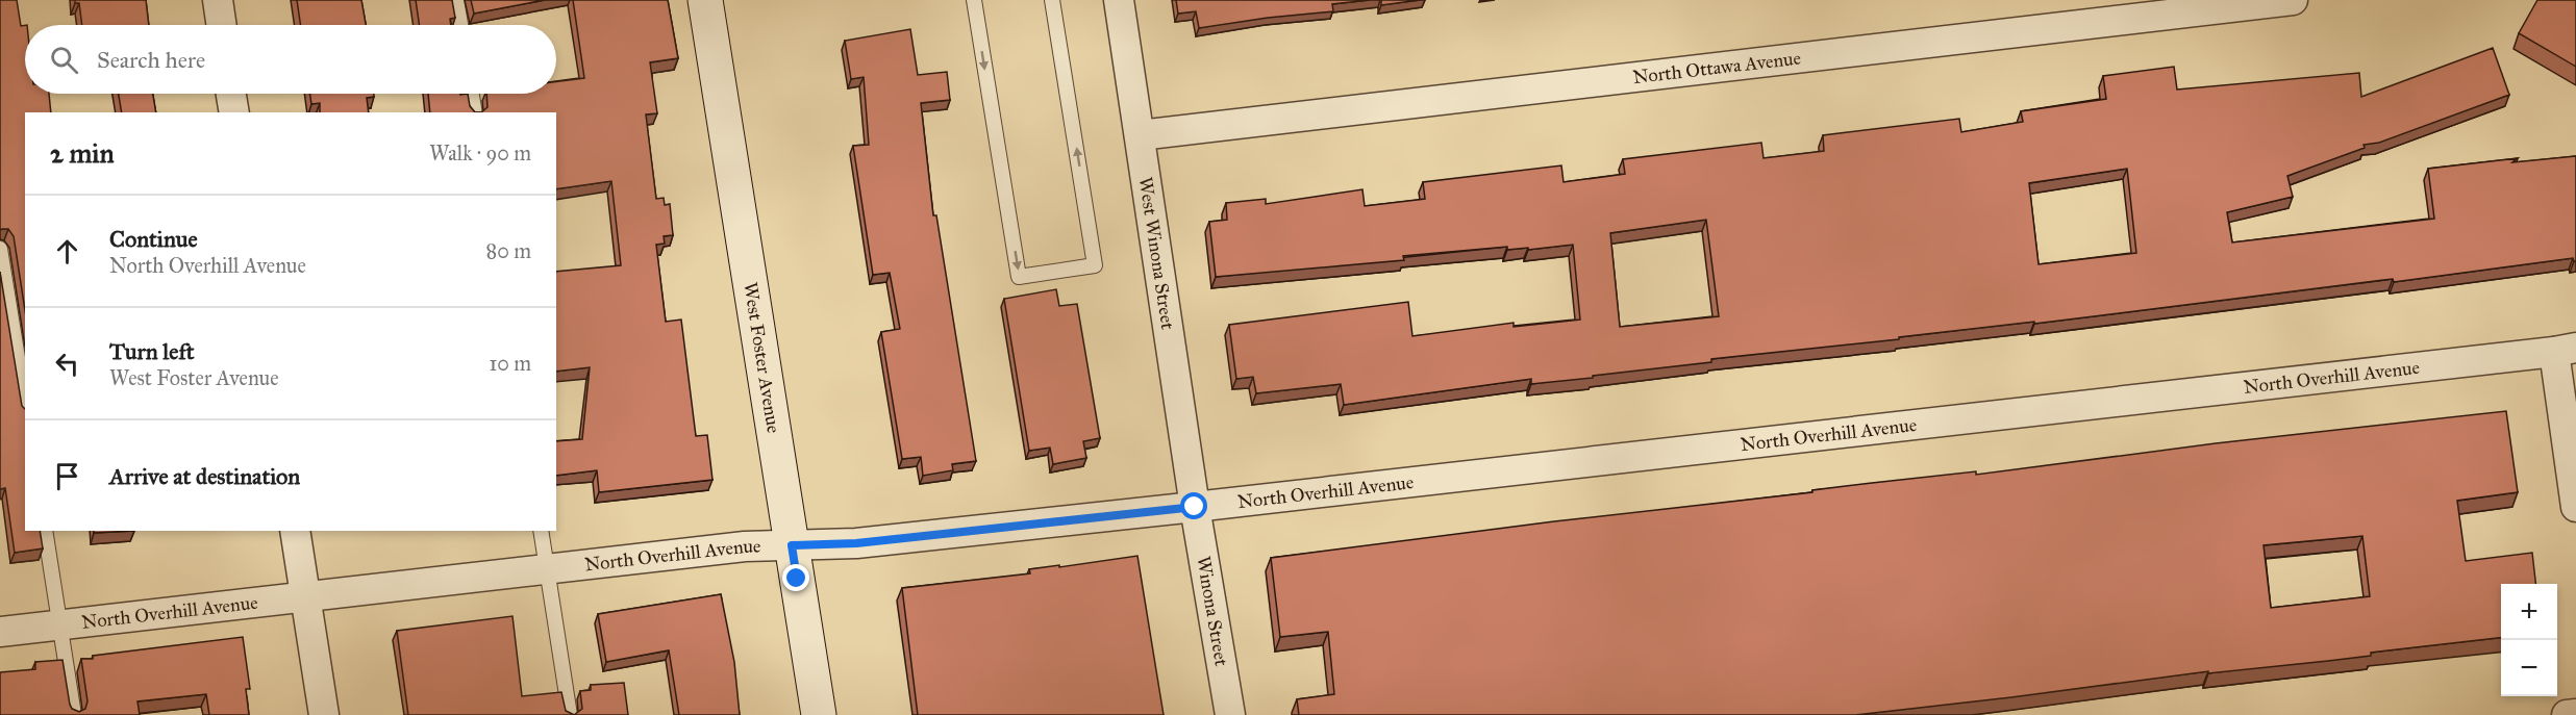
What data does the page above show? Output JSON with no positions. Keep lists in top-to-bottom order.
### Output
{
  "streets": {
    "street": [
      "North Ottawa Avenue",
      "West Winona Street",
      "West Foster Avenue",
      "North Overhill Avenue",
      "Winona Street"
    ]
  },
  "crossings": [
    ["North Ottawa Avenue", "West Winona Street"],
    ["West Winona Street", "North Overhill Avenue"],
    ["West Winona Street", "Winona Street"],
    ["West Foster Avenue", "North Overhill Avenue"],
    ["North Overhill Avenue", "Winona Street"]
  ],
  "page": {
    "search": "Search here",
    "heading": ["2 min", "Walk · 90 m"],
    "list": [
      ["Continue", "North Overhill Avenue", "80 m"],
      ["Turn left", "West Foster Avenue", "10 m"],
      "Arrive at destination"
    ],
    "map_buttons": ["+", "−"]
  }
}
